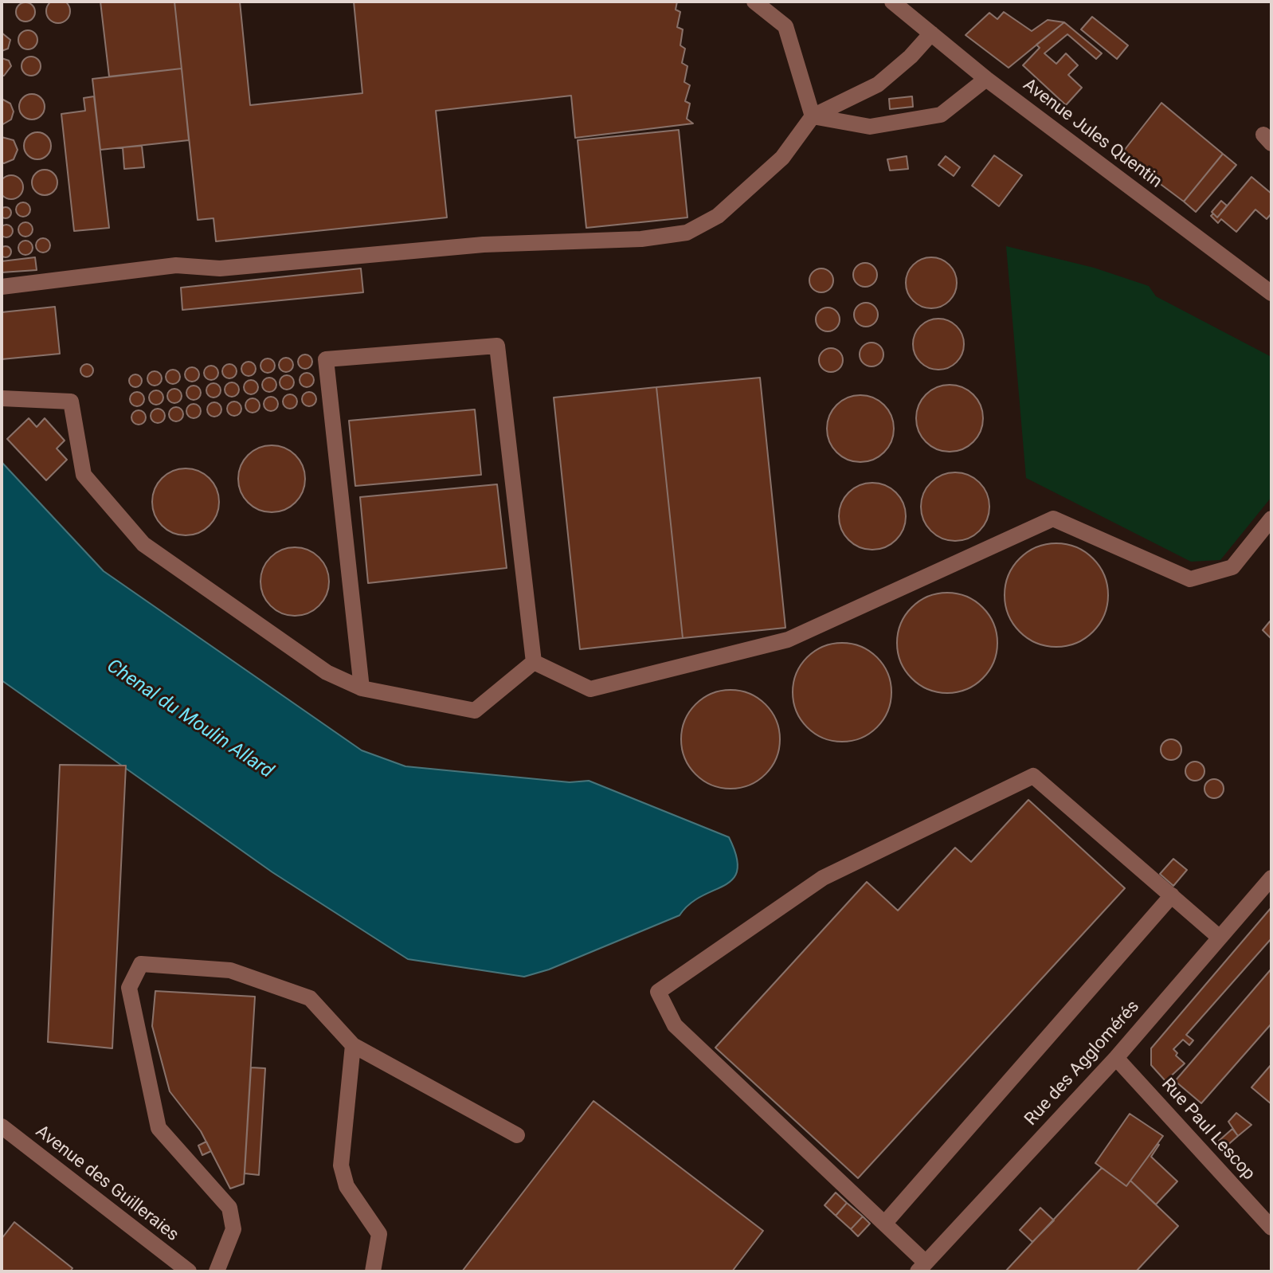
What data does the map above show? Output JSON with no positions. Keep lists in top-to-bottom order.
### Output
{
  "streets": {
    "street": [
      "Avenue Jules Quentin",
      "Rue des Agglomérés",
      "Rue Paul Lescop",
      "Avenue des Guilleraies"
    ]
  },
  "crossings": [
    ["Rue des Agglomérés", "Rue Paul Lescop"]
  ],
  "water": ["Chenal du Moulin Allard"]
}
